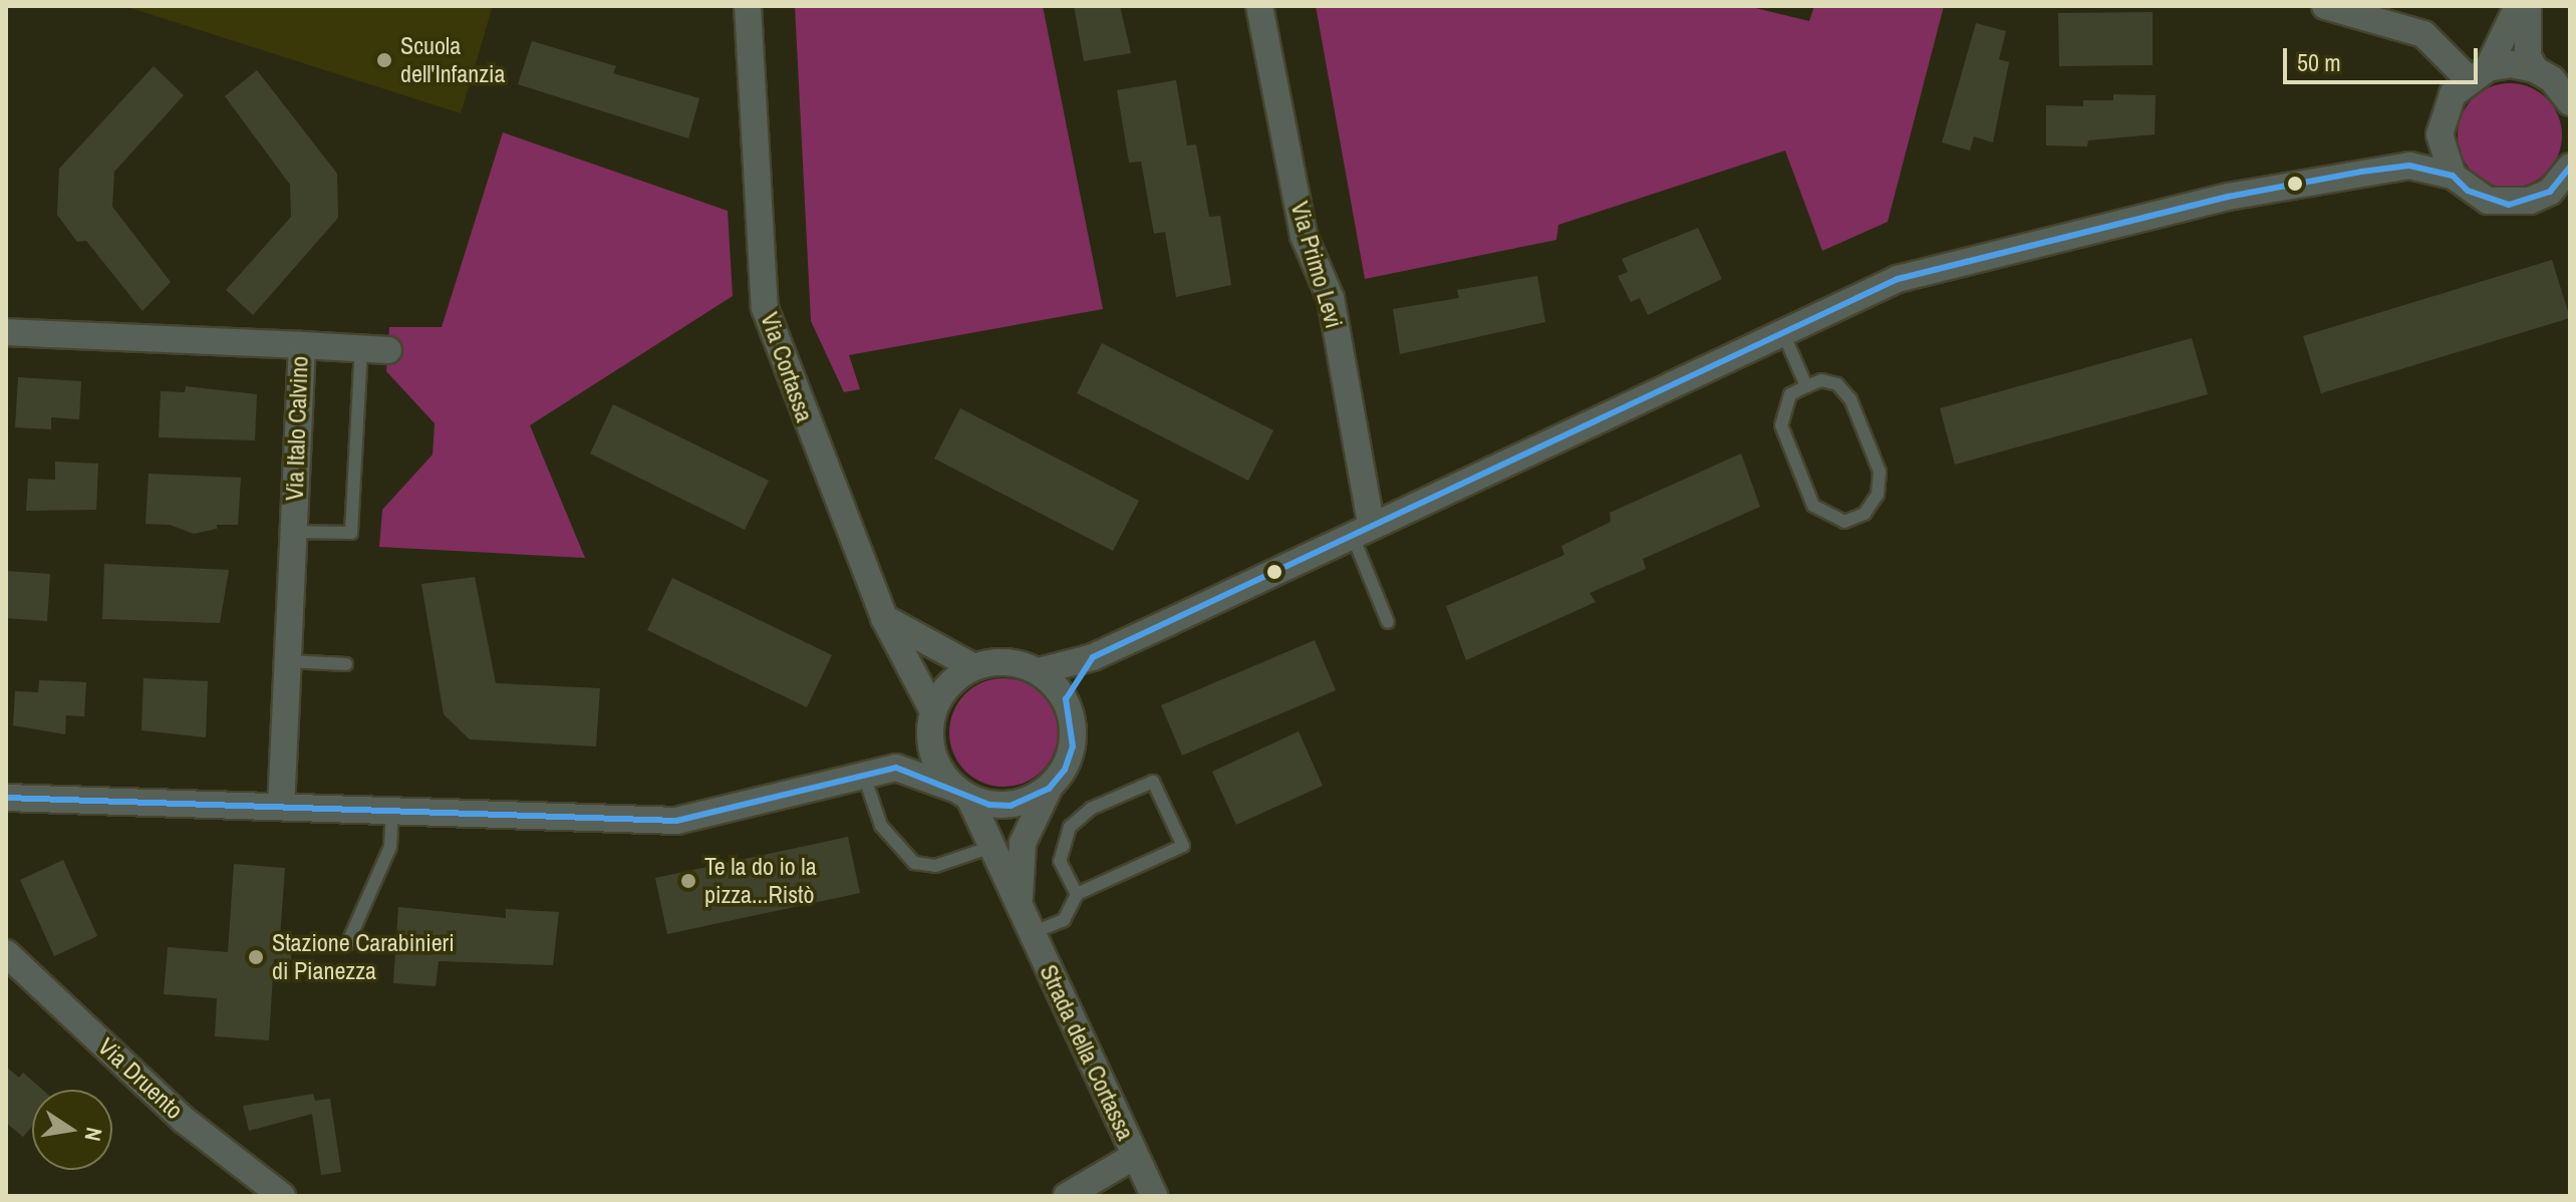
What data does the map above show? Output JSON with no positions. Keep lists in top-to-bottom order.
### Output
{
  "streets": {
    "street": [
      "Via Primo Levi",
      "Via Cortassa",
      "Via Italo Calvino",
      "Strada della Cortassa",
      "Via Druento"
    ]
  },
  "crossings": [
    ["Via Cortassa", "Strada della Cortassa"]
  ],
  "places": ["Scuola dell'Infanzia", "Te la do io la pizza...Ristò", "Stazione Carabinieri di Pianezza"],
  "scale_bar": "50 m",
  "north": "right"
}
